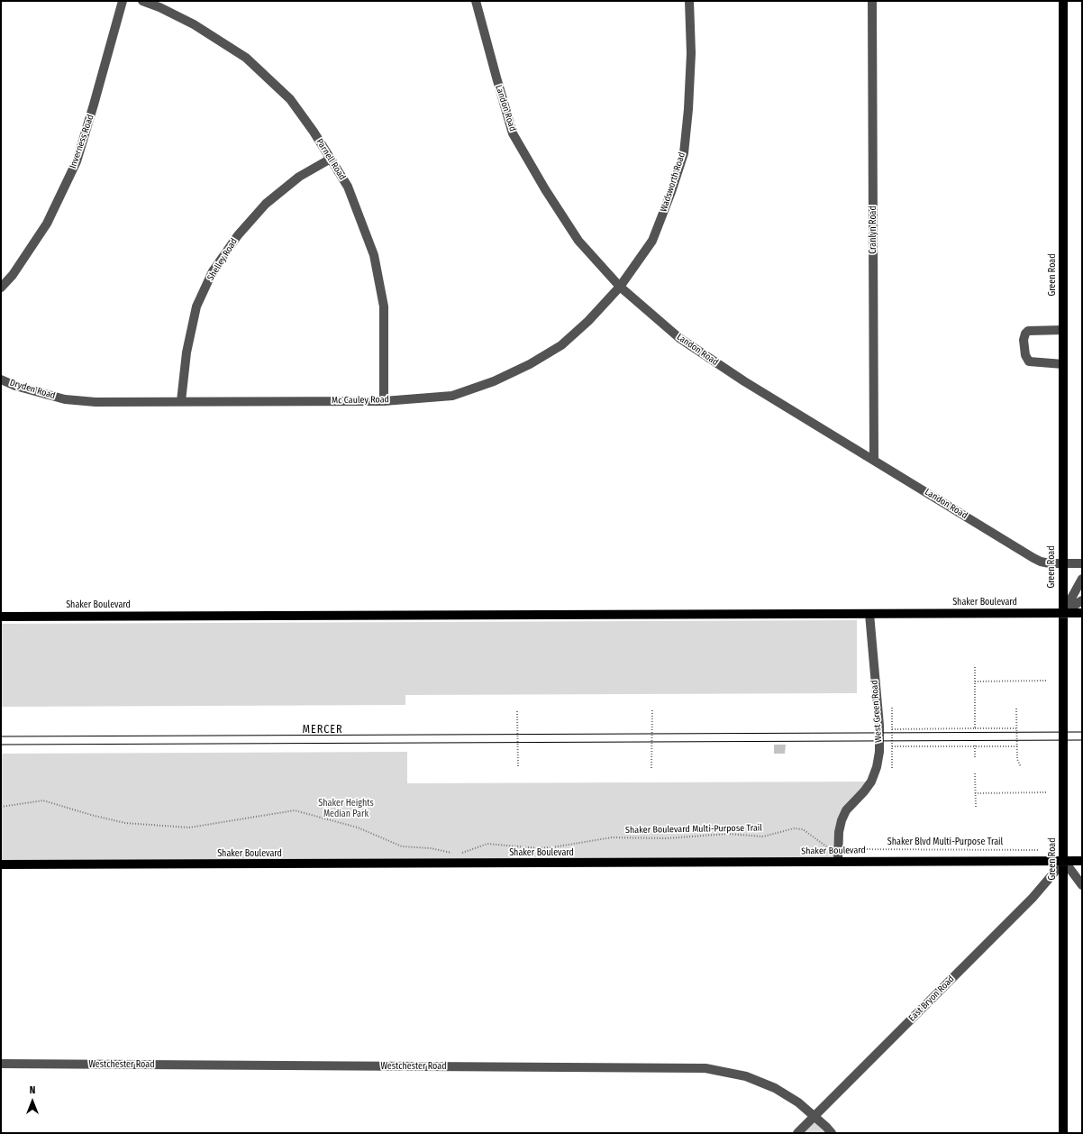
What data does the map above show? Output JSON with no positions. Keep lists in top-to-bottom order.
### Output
{
  "streets": {
    "main road": ["Green Road", "Shaker Boulevard"],
    "street": [
      "Landon Road",
      "Inverness Road",
      "Parnell Road",
      "Wadsworth Road",
      "Cranlyn Road",
      "Shelley Road",
      "Dryden Road",
      "Mc Cauley Road",
      "West Green Road",
      "East Bryon Road",
      "Westchester Road"
    ],
    "path": ["Shaker Boulevard Multi-Purpose Trail", "Shaker Blvd Multi-Purpose Trail"]
  },
  "crossings": [
    ["Landon Road", "Wadsworth Road"],
    ["Landon Road", "Cranlyn Road"],
    ["Landon Road", "Green Road"],
    ["Landon Road", "Mc Cauley Road"],
    ["Parnell Road", "Shelley Road"],
    ["Parnell Road", "Mc Cauley Road"],
    ["Wadsworth Road", "Mc Cauley Road"],
    ["Shelley Road", "Mc Cauley Road"],
    ["Green Road", "Shaker Boulevard"],
    ["Green Road", "East Bryon Road"],
    ["Dryden Road", "Mc Cauley Road"],
    ["Shaker Boulevard", "West Green Road"],
    ["Shaker Boulevard", "East Bryon Road"],
    ["East Bryon Road", "Westchester Road"]
  ],
  "districts": ["MERCER"],
  "parks": ["Shaker Heights Median Park"],
  "north": "top"
}
